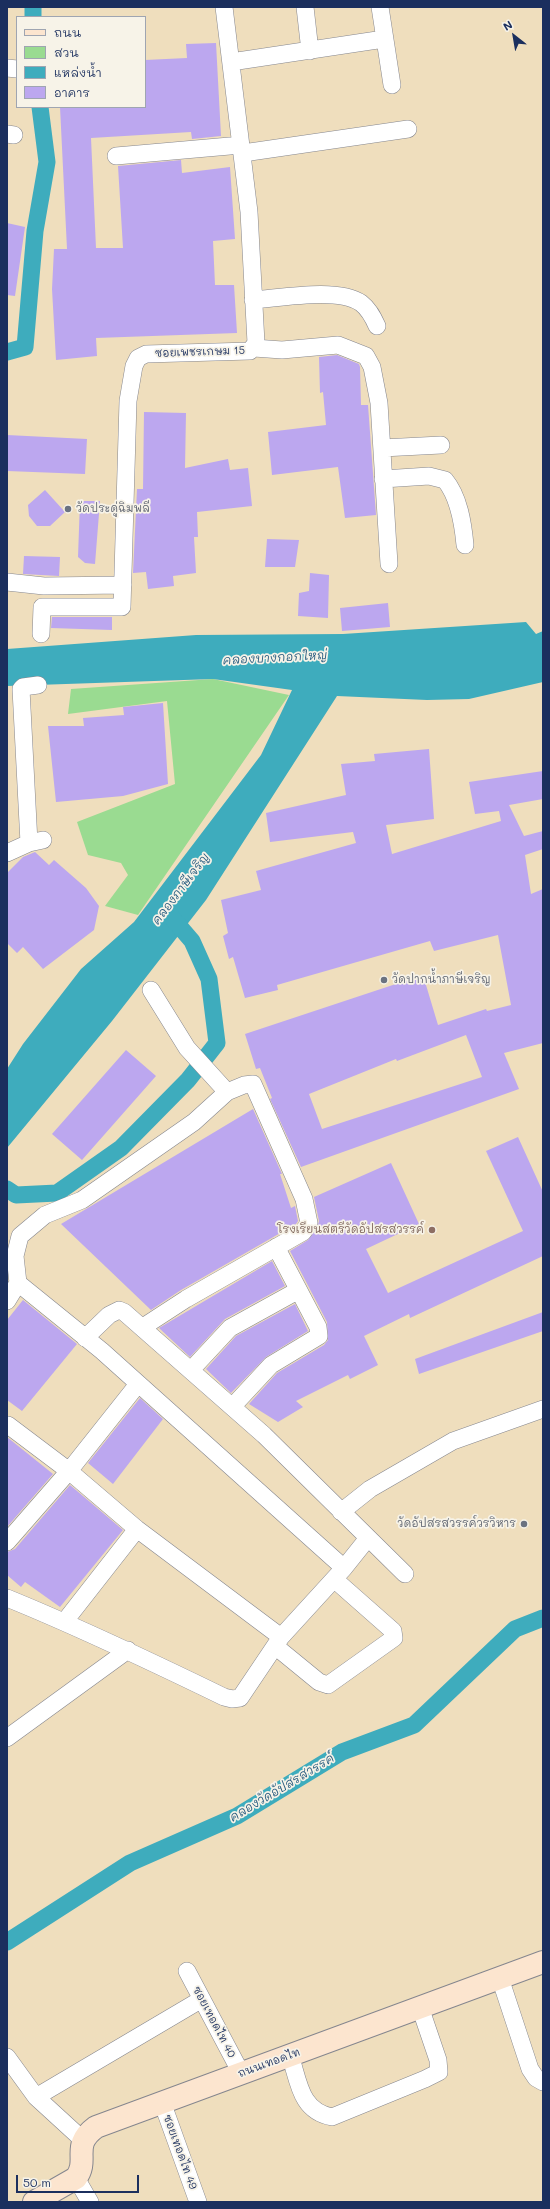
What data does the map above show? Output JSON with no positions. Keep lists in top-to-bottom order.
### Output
{
  "streets": {
    "main road": ["ถนนเทอดไท"],
    "street": ["ซอยเพชรเกษม 15", "ซอยเทอดไท 40", "ซอยเทอดไท 49"]
  },
  "crossings": [
    ["ซอยเทอดไท 40", "ถนนเทอดไท"],
    ["ถนนเทอดไท", "ซอยเทอดไท 49"]
  ],
  "water": ["คลองบางกอกใหญ่", "คลองภาษีเจริญ", "คลองวัดอัปสรสวรรค์"],
  "places": [
    "วัดประดู่ฉิมพลี",
    "วัดปากน้ำภาษีเจริญ",
    "โรงเรียนสตรีวัดอัปสรสวรรค์",
    "วัดอัปสรสวรรค์วรวิหาร"
  ],
  "legend": [
    "ถนน",
    "สวน",
    "แหล่งน้ำ",
    "อาคาร"
  ],
  "scale_bar": "50 m",
  "north": "top left"
}
